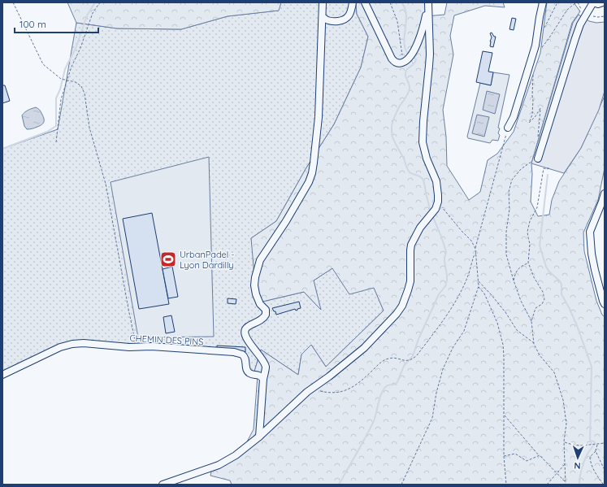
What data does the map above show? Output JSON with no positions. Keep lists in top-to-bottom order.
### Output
{
  "streets": {
    "street": ["CHEMIN DES PINS"]
  },
  "places": {
    "sports": ["UrbanPadel - Lyon Dardilly"]
  },
  "scale_bar": "100 m",
  "north": "bottom"
}
